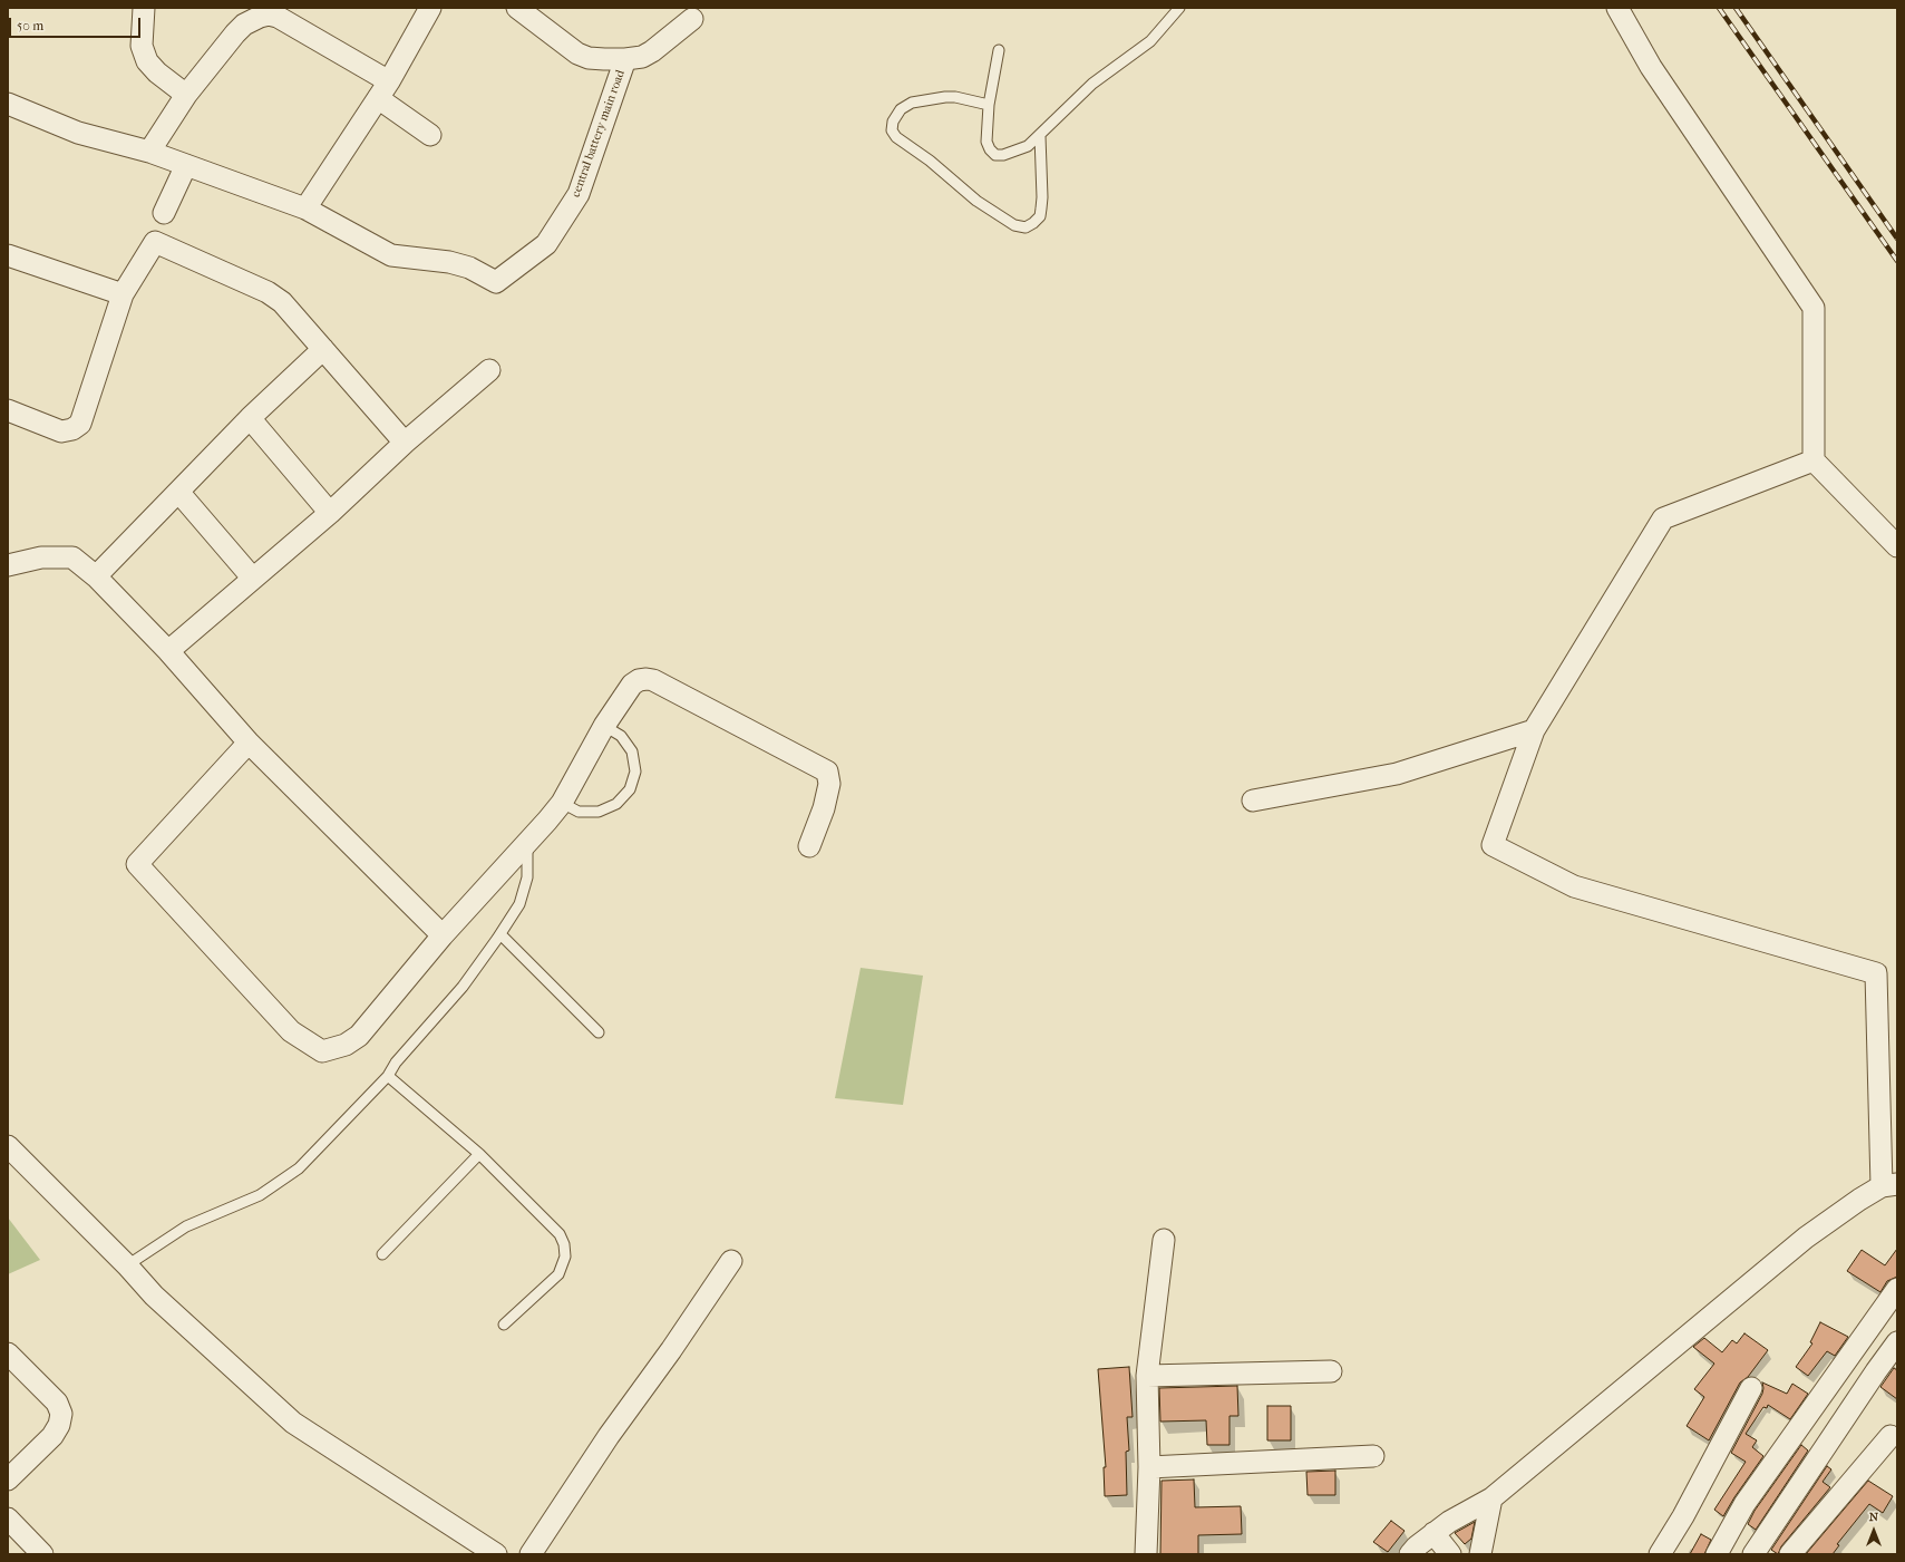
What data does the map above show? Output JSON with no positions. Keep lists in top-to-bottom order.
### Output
{
  "streets": {
    "street": ["central battery main road"]
  },
  "scale_bar": "50 m",
  "north": "top"
}
